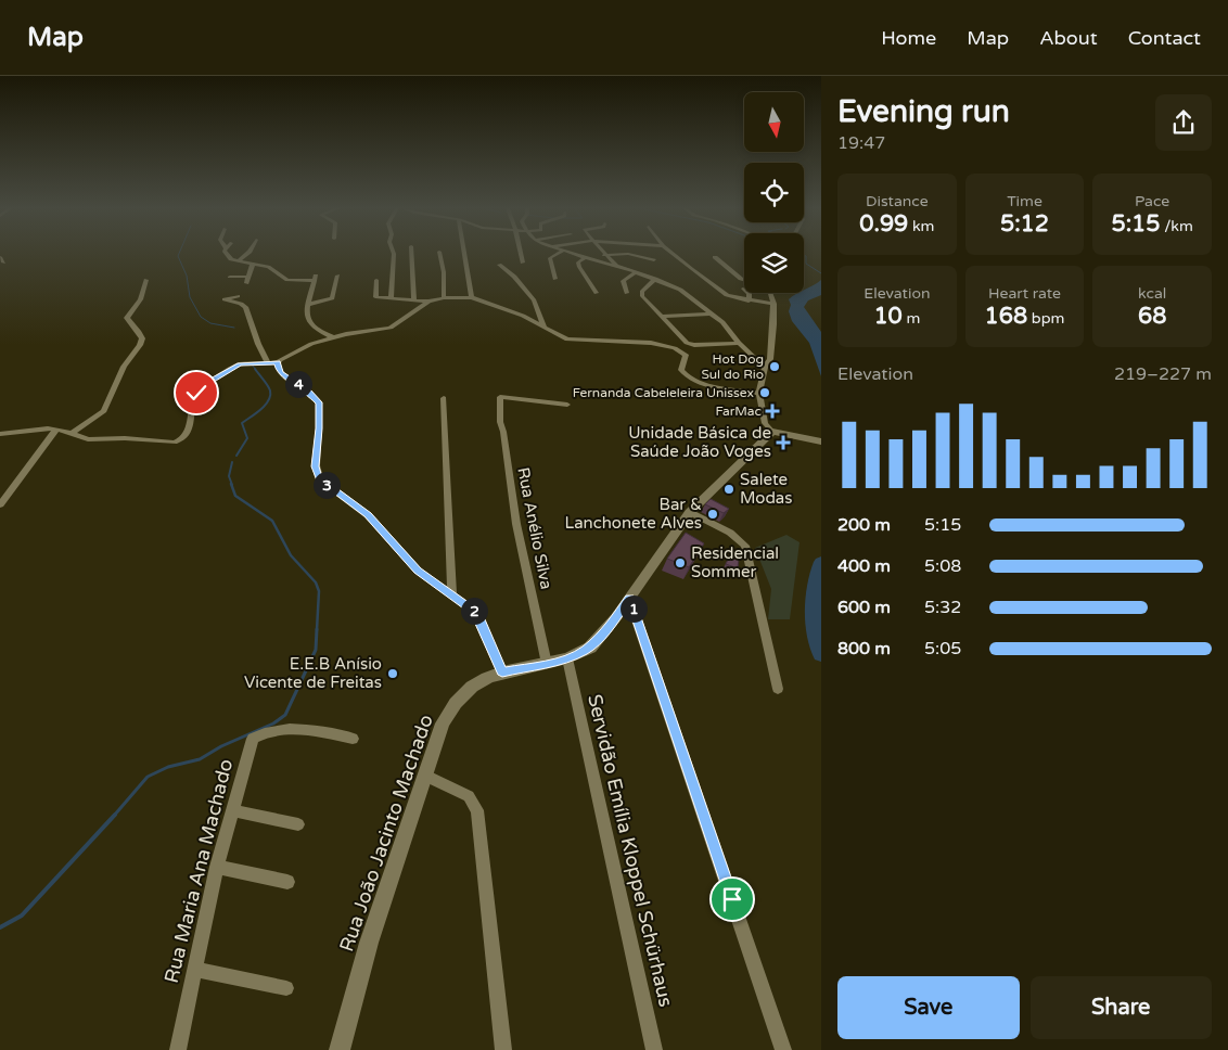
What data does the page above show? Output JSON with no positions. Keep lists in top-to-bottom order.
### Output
{
  "streets": {
    "main road": ["Rua João Jacinto Machado"],
    "street": ["Rua Anélio Silva", "Servidão Emília Kloppel Schürhaus", "Rua Maria Ana Machado"]
  },
  "crossings": [
    ["Rua Anélio Silva", "Rua João Jacinto Machado"],
    ["Rua João Jacinto Machado", "Servidão Emília Kloppel Schürhaus"]
  ],
  "places": {
    "other": [
      "Hot Dog Sul do Rio",
      "Fernanda Cabeleleira Unissex",
      "Salete Modas",
      "Bar & Lanchonete Alves",
      "Residencial Sommer",
      "E.E.B Anísio Vicente de Freitas"
    ],
    "health": ["FarMac", "Unidade Básica de Saúde João Voges"]
  },
  "north": "bottom",
  "page": {
    "header": "Map",
    "nav": [
      "Home",
      "Map",
      "About",
      "Contact"
    ],
    "heading": ["Evening run", "19:47"],
    "stats": [
      ["Distance", "0.99 km"],
      ["Time", "5:12"],
      ["Pace", "5:15 /km"],
      ["Elevation", "10 m"],
      ["Heart rate", "168 bpm"],
      ["kcal", "68"]
    ],
    "chart": ["Elevation", "219–227 m"],
    "pins": [
      "4",
      "3",
      "1",
      "2"
    ],
    "list": [
      {
        "name": "200 m",
        "note": "5:15"
      },
      {
        "name": "400 m",
        "note": "5:08"
      },
      {
        "name": "600 m",
        "note": "5:32"
      },
      {
        "name": "800 m",
        "note": "5:05"
      }
    ],
    "buttons": ["Save", "Share"]
  }
}
